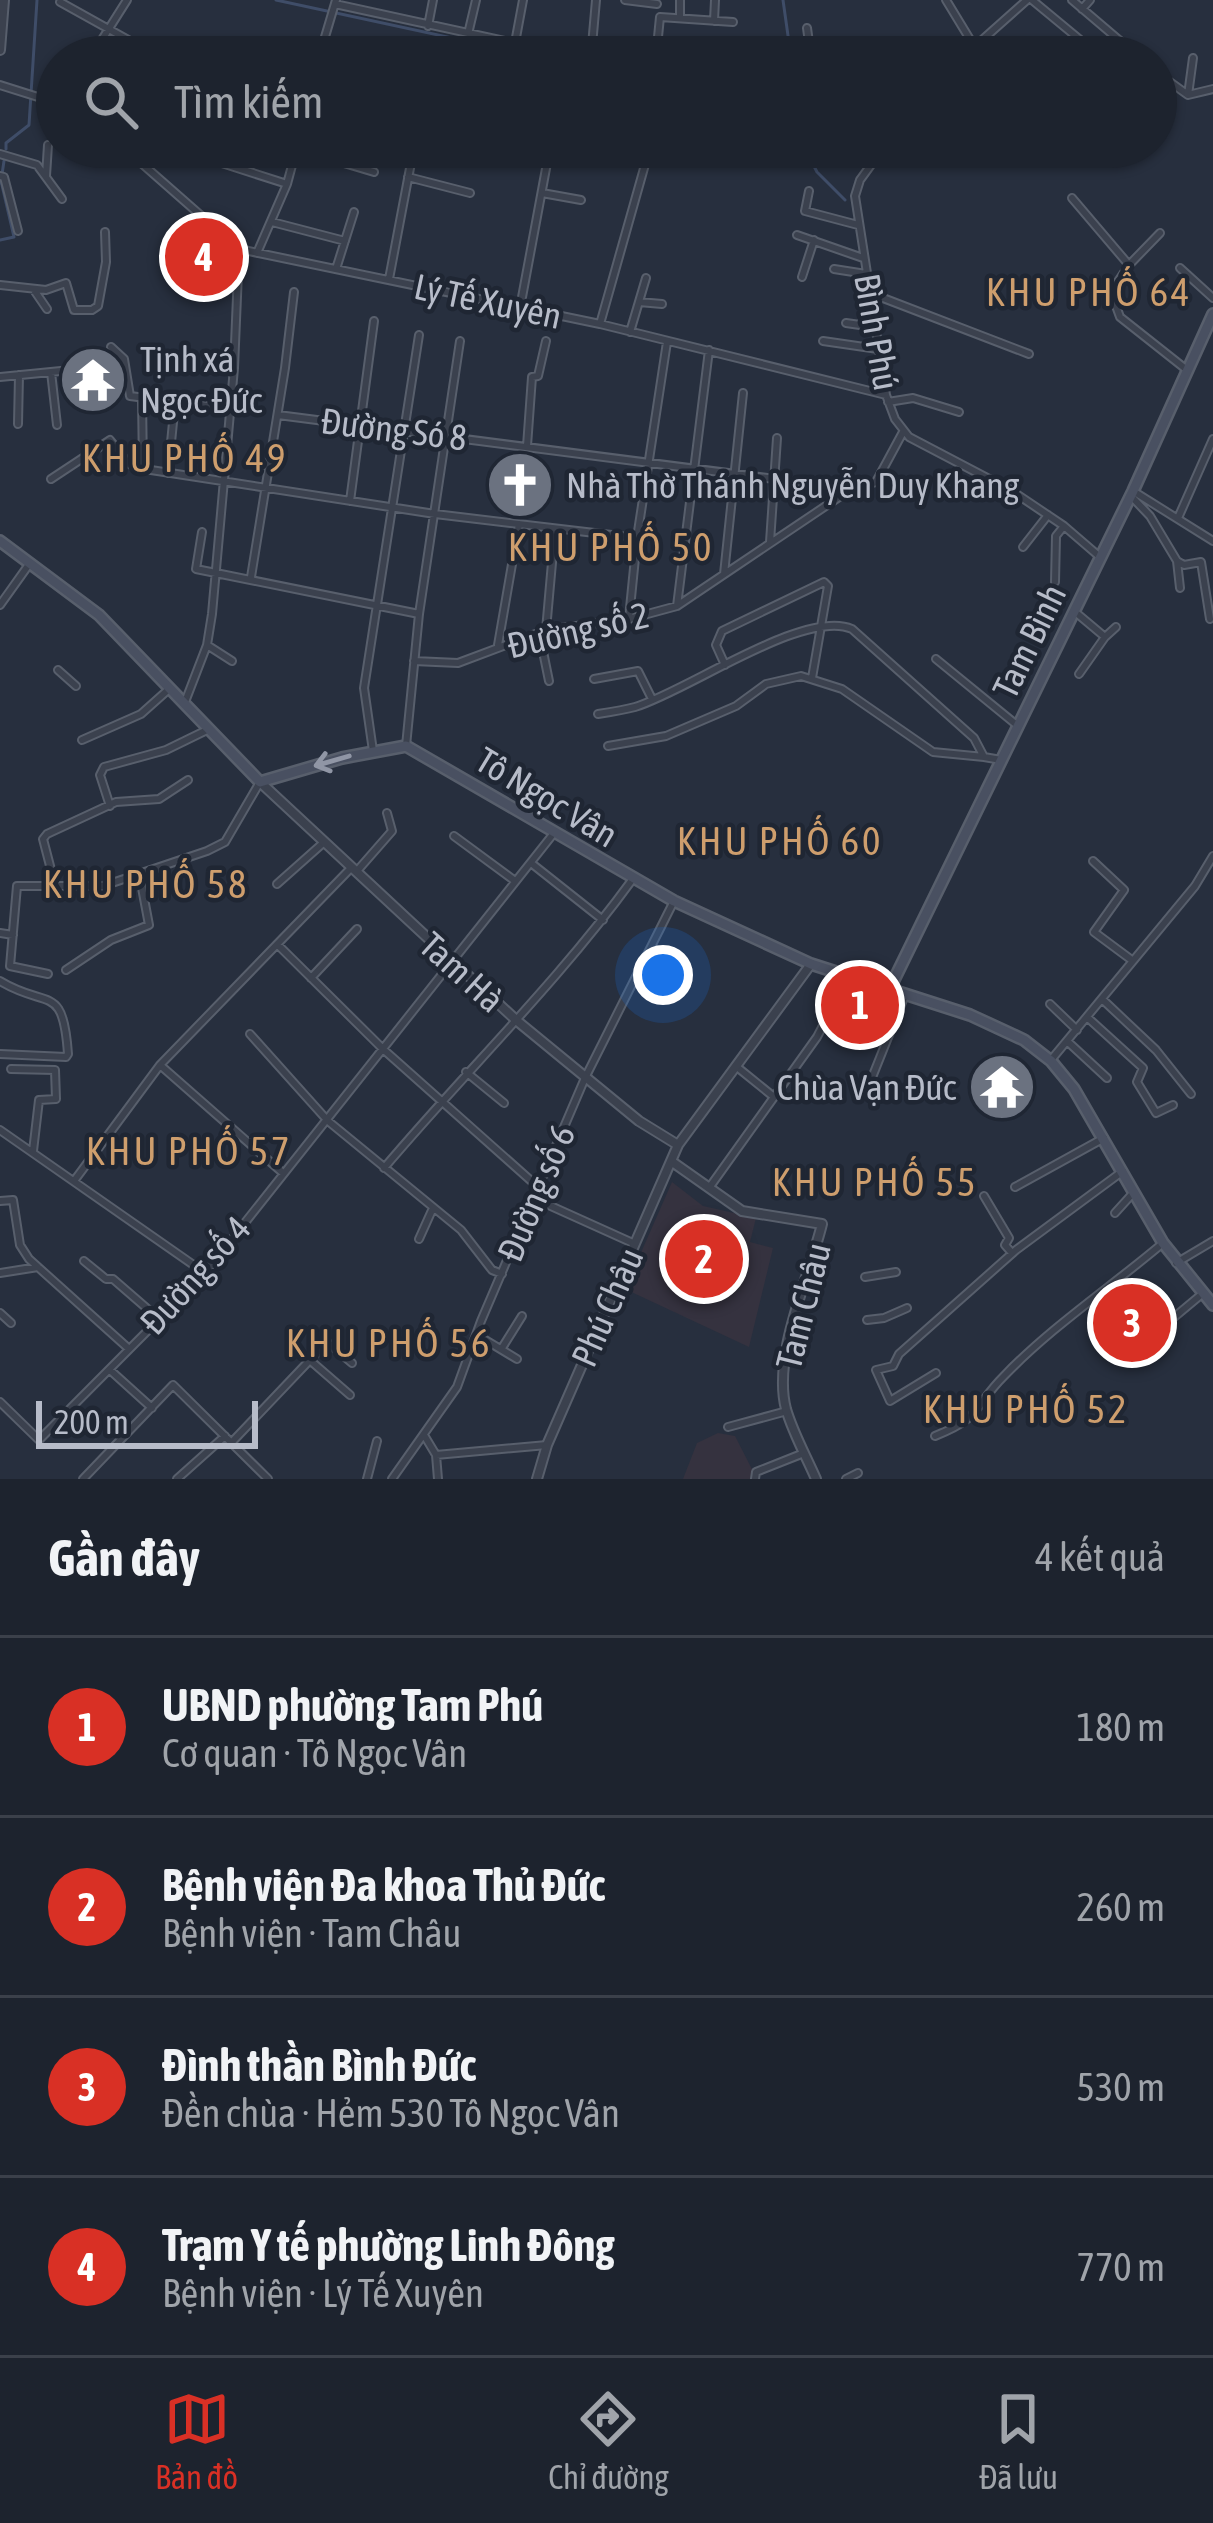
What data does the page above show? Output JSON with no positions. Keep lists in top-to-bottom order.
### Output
{
  "streets": {
    "main road": ["Tam Bình", "Tô Ngọc Vân"],
    "street": [
      "Lý Tế Xuyên",
      "Bình Phú",
      "Đường Só 8",
      "Đường số 2",
      "Tam Hà",
      "Đường số 6",
      "Đường số 4",
      "Tam Châu",
      "Phú Châu"
    ]
  },
  "crossings": [
    ["Lý Tế Xuyên", "Bình Phú"],
    ["Bình Phú", "Đường Só 8"],
    ["Bình Phú", "Tam Bình"],
    ["Đường Só 8", "Đường số 2"],
    ["Tam Bình", "Tô Ngọc Vân"],
    ["Tô Ngọc Vân", "Đường số 6"],
    ["Tô Ngọc Vân", "Đường số 4"],
    ["Tô Ngọc Vân", "Phú Châu"],
    ["Tam Hà", "Đường số 6"],
    ["Tam Hà", "Đường số 4"],
    ["Tam Hà", "Phú Châu"],
    ["Tam Châu", "Phú Châu"]
  ],
  "districts": [
    "KHU PHỐ 64",
    "KHU PHỐ 49",
    "KHU PHỐ 50",
    "KHU PHỐ 60",
    "KHU PHỐ 58",
    "KHU PHỐ 57",
    "KHU PHỐ 55",
    "KHU PHỐ 56",
    "KHU PHỐ 52"
  ],
  "places": {
    "temple": ["Tịnh xá Ngọc Đức", "Chùa Vạn Đức"],
    "church": ["Nhà Thờ Thánh Nguyễn Duy Khang"]
  },
  "scale_bar": "200 m",
  "page": {
    "search": "Tìm kiếm",
    "pins": [
      "4",
      "1",
      "2",
      "3"
    ],
    "scale": "200 m",
    "heading": ["Gần đây", "4 kết quả"],
    "list": [
      {
        "mark": "1",
        "name": "UBND phường Tam Phú",
        "note": "Cơ quan · Tô Ngọc Vân",
        "value": "180 m"
      },
      {
        "mark": "2",
        "name": "Bệnh viện Đa khoa Thủ Đức",
        "note": "Bệnh viện · Tam Châu",
        "value": "260 m"
      },
      {
        "mark": "3",
        "name": "Đình thần Bình Đức",
        "note": "Đền chùa · Hẻm 530 Tô Ngọc Vân",
        "value": "530 m"
      },
      {
        "mark": "4",
        "name": "Trạm Y tế phường Linh Đông",
        "note": "Bệnh viện · Lý Tế Xuyên",
        "value": "770 m"
      }
    ],
    "nav": ["Bản đồ", "Chỉ đường", "Đã lưu"]
  }
}
